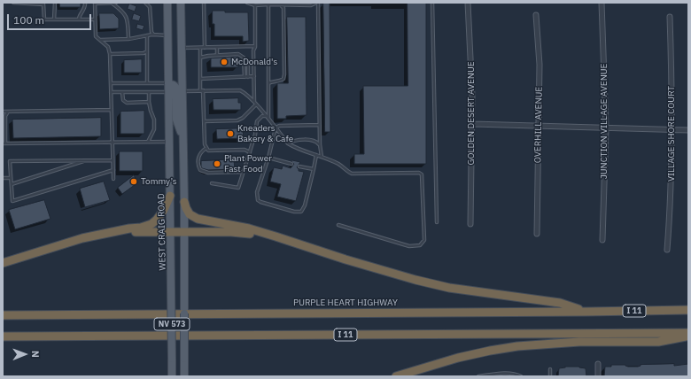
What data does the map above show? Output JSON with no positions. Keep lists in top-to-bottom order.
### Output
{
  "streets": {
    "highway": ["PURPLE HEART HIGHWAY", "I 11"],
    "main road": ["WEST CRAIG ROAD", "NV 573"],
    "street": [
      "GOLDEN DESERT AVENUE",
      "JUNCTION VILLAGE AVENUE",
      "OVERHILL AVENUE",
      "VILLAGE SHORE COURT"
    ]
  },
  "places": [
    "McDonald's",
    "Kneaders Bakery & Cafe",
    "Plant Power Fast Food",
    "Tommy’s"
  ],
  "scale_bar": "100 m",
  "north": "right"
}
